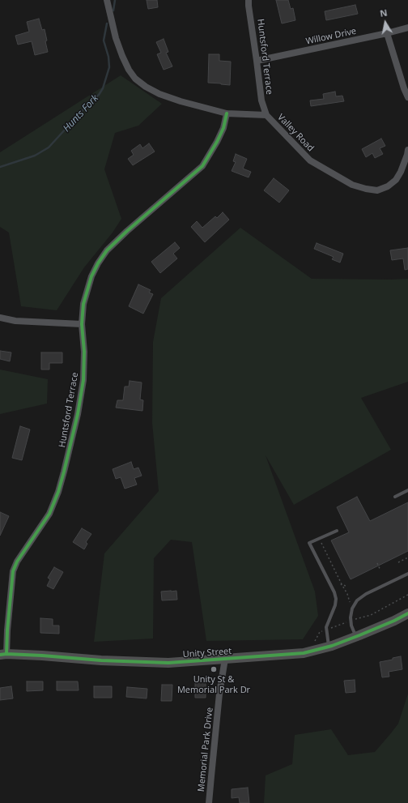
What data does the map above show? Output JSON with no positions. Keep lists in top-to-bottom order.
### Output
{
  "streets": {
    "street": [
      "Willow Drive",
      "Huntsford Terrace",
      "Valley Road",
      "Unity Street",
      "Memorial Park Drive"
    ]
  },
  "crossings": [
    ["Willow Drive", "Huntsford Terrace"],
    ["Huntsford Terrace", "Valley Road"],
    ["Huntsford Terrace", "Unity Street"],
    ["Unity Street", "Memorial Park Drive"]
  ],
  "water": ["Hunts Fork"],
  "places": ["Unity St & Memorial Park Dr"],
  "north": "top"
}
